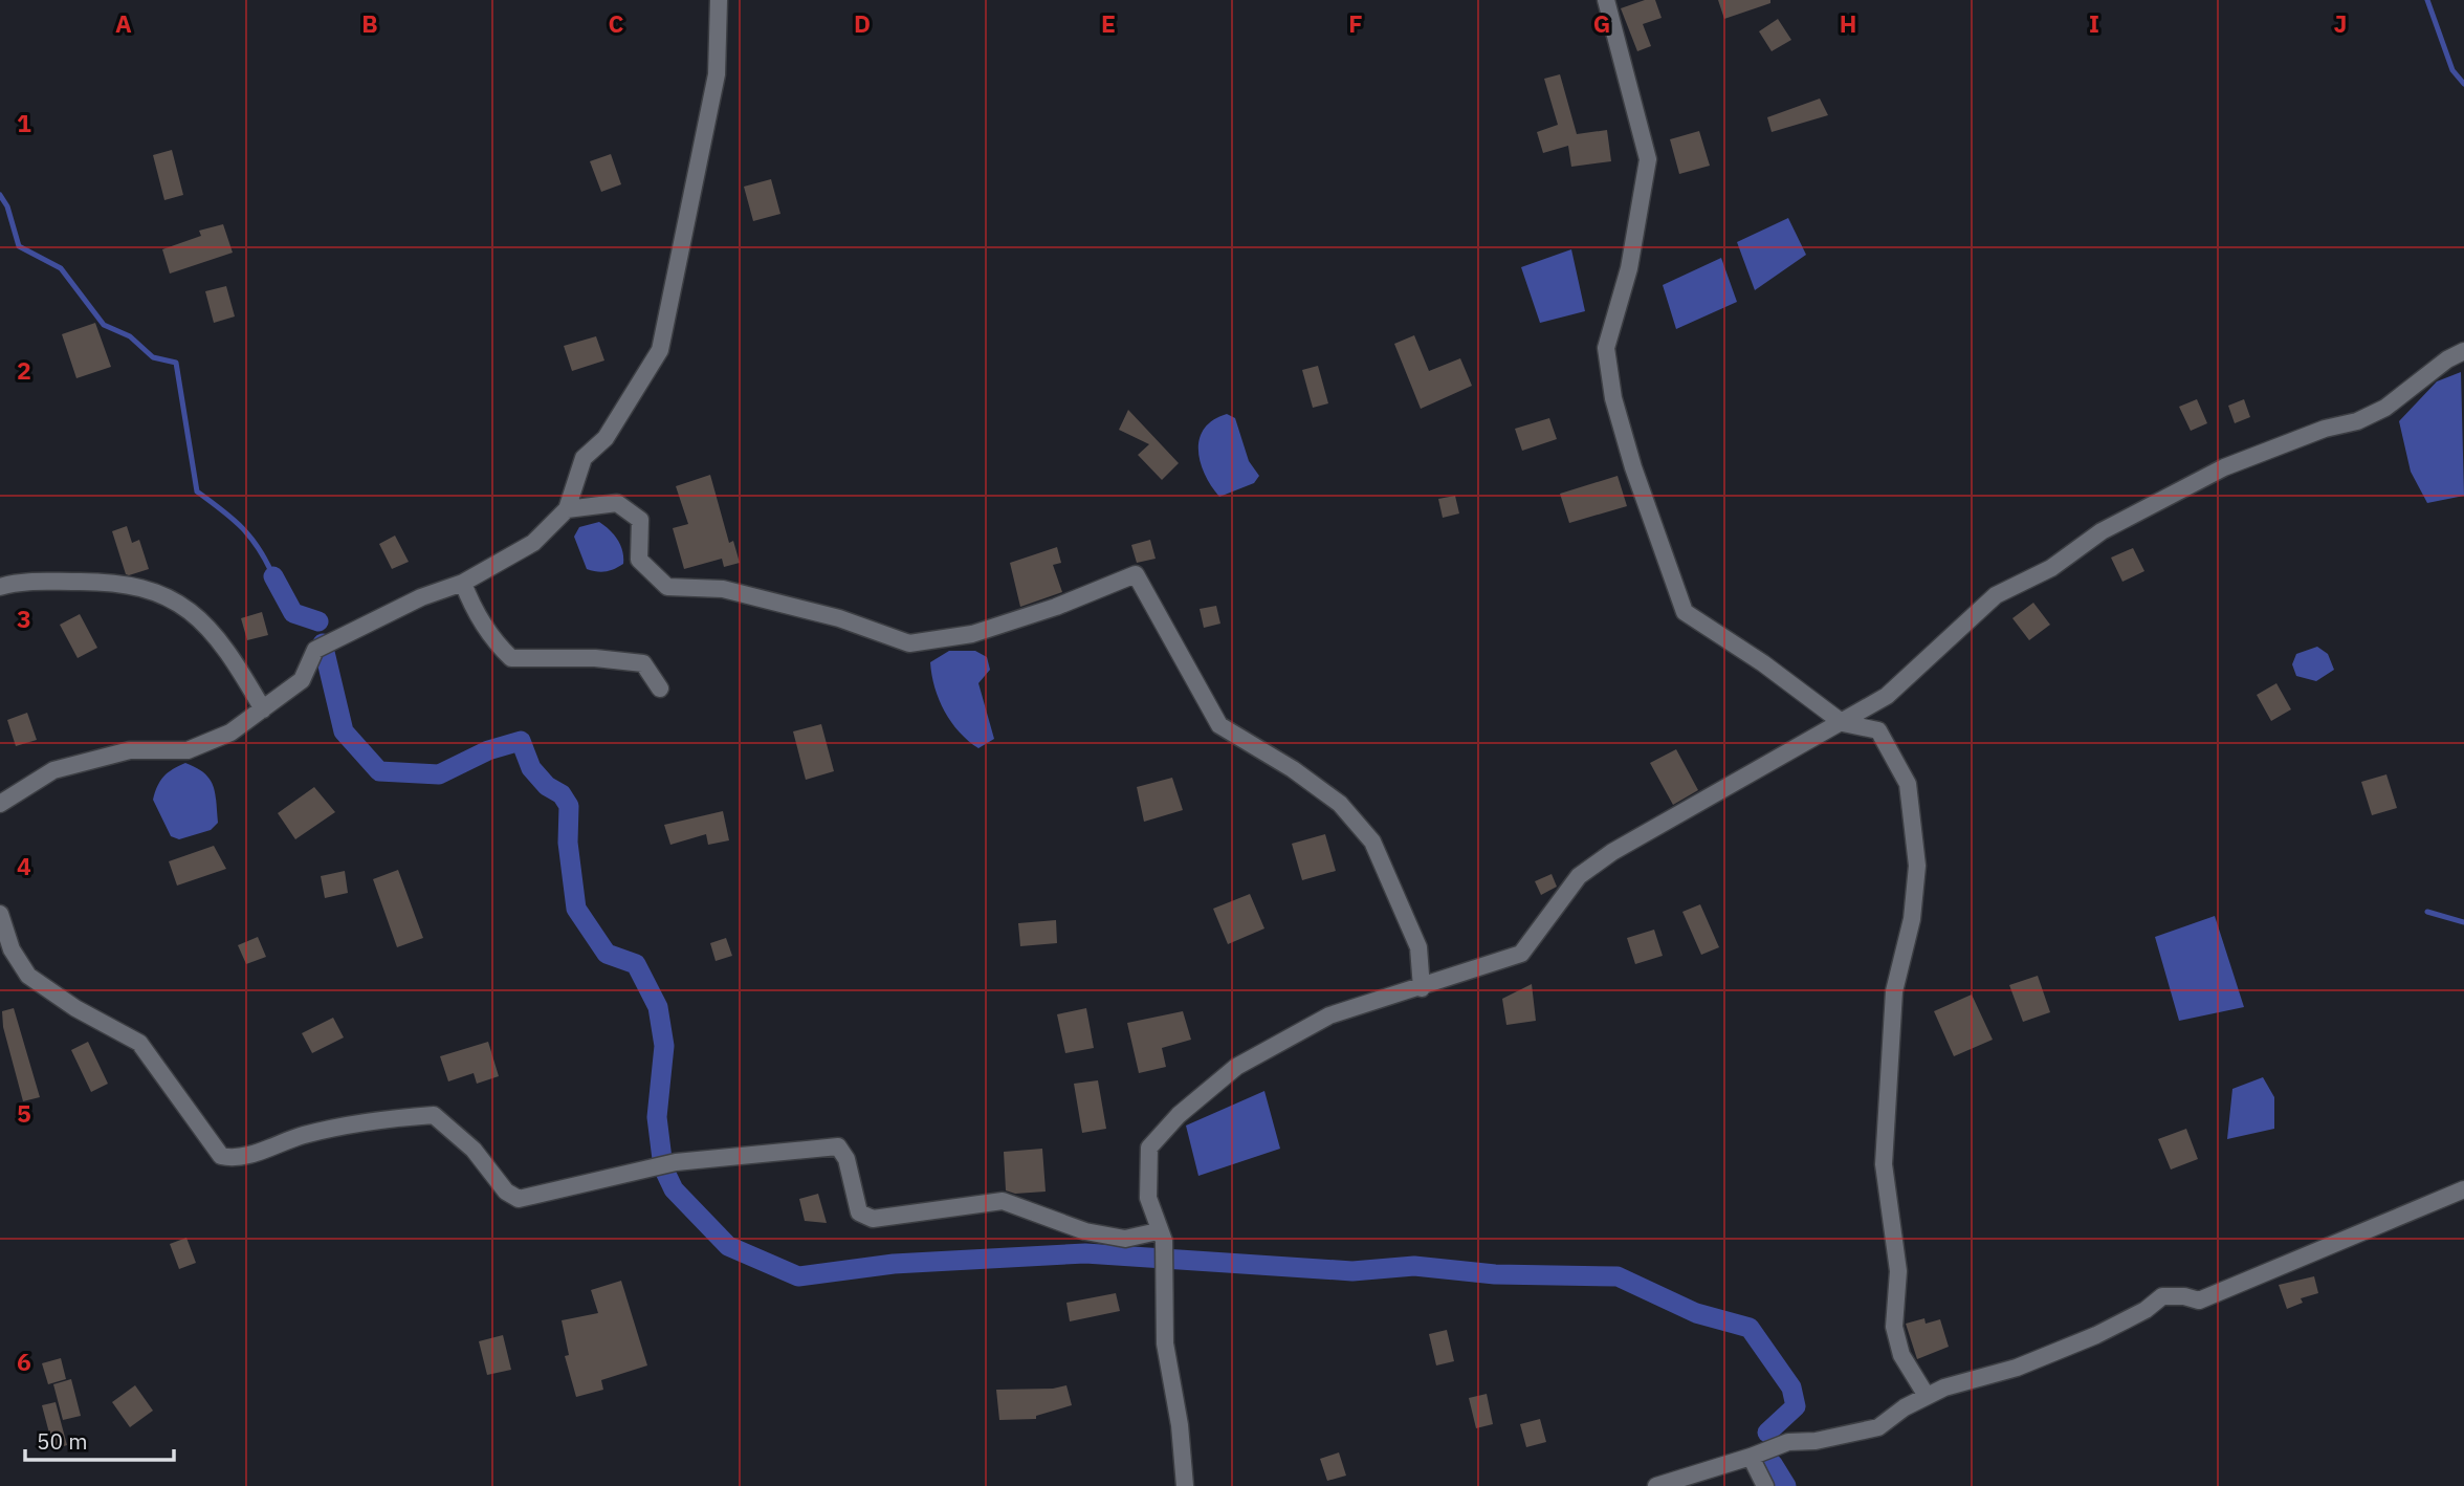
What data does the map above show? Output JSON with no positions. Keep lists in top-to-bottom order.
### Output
{
  "scale_bar": "50 m",
  "grid": {
    "columns": [
      "A",
      "B",
      "C",
      "D",
      "E",
      "F",
      "G",
      "H",
      "I",
      "J"
    ],
    "rows": [
      "1",
      "2",
      "3",
      "4",
      "5",
      "6"
    ]
  }
}
